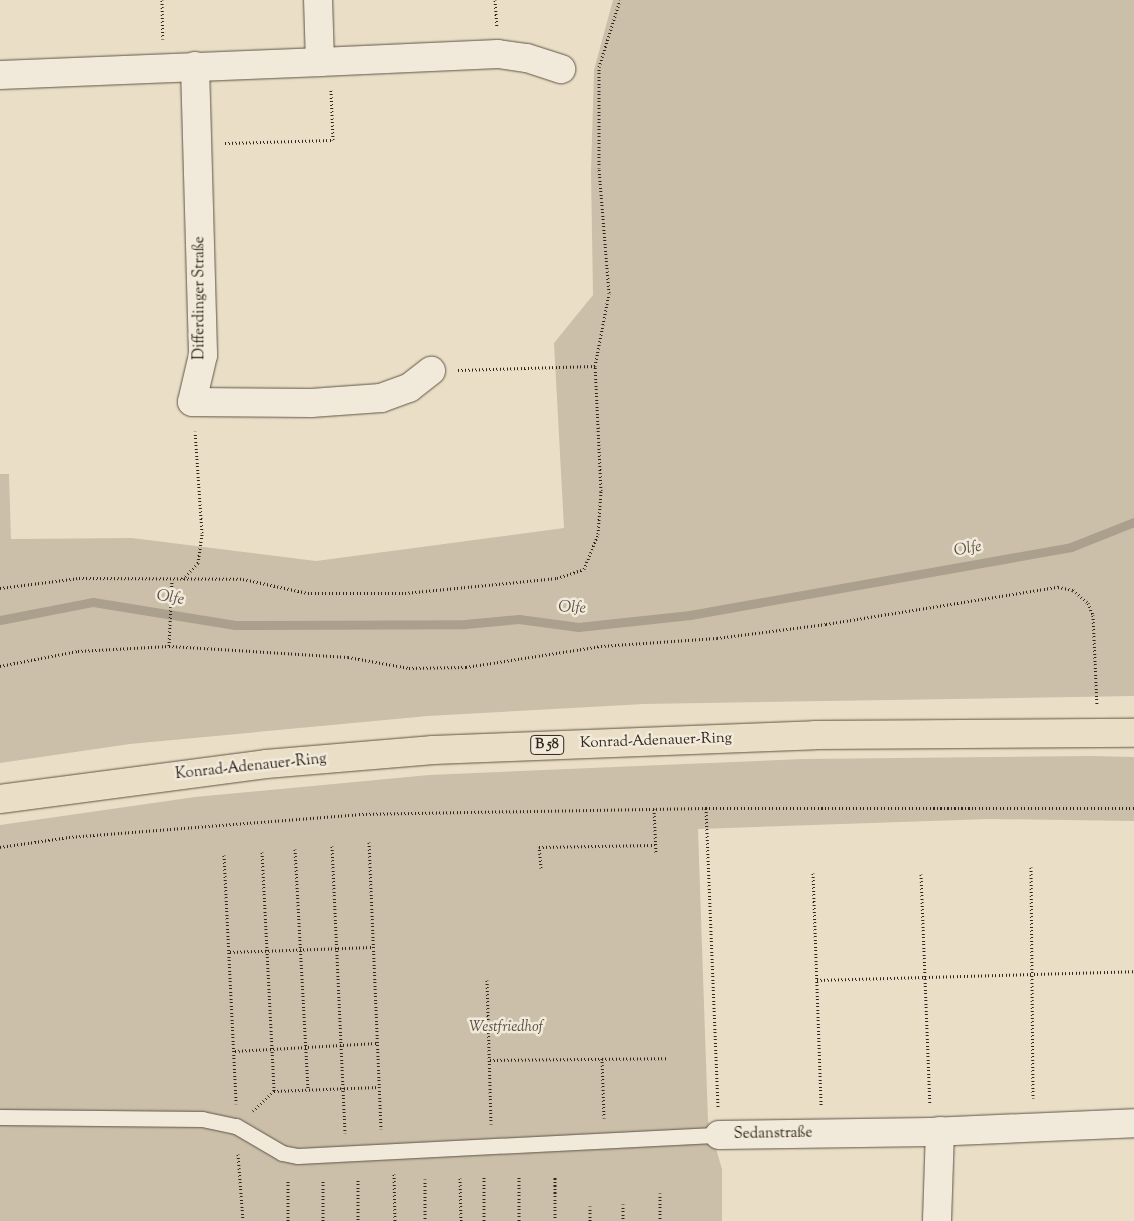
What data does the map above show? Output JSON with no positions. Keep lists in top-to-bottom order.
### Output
{
  "streets": {
    "main road": ["Konrad-Adenauer-Ring", "B 58"],
    "street": ["Differdinger Straße", "Sedanstraße"]
  },
  "water": ["Olfe"],
  "parks": ["Westfriedhof"]
}
